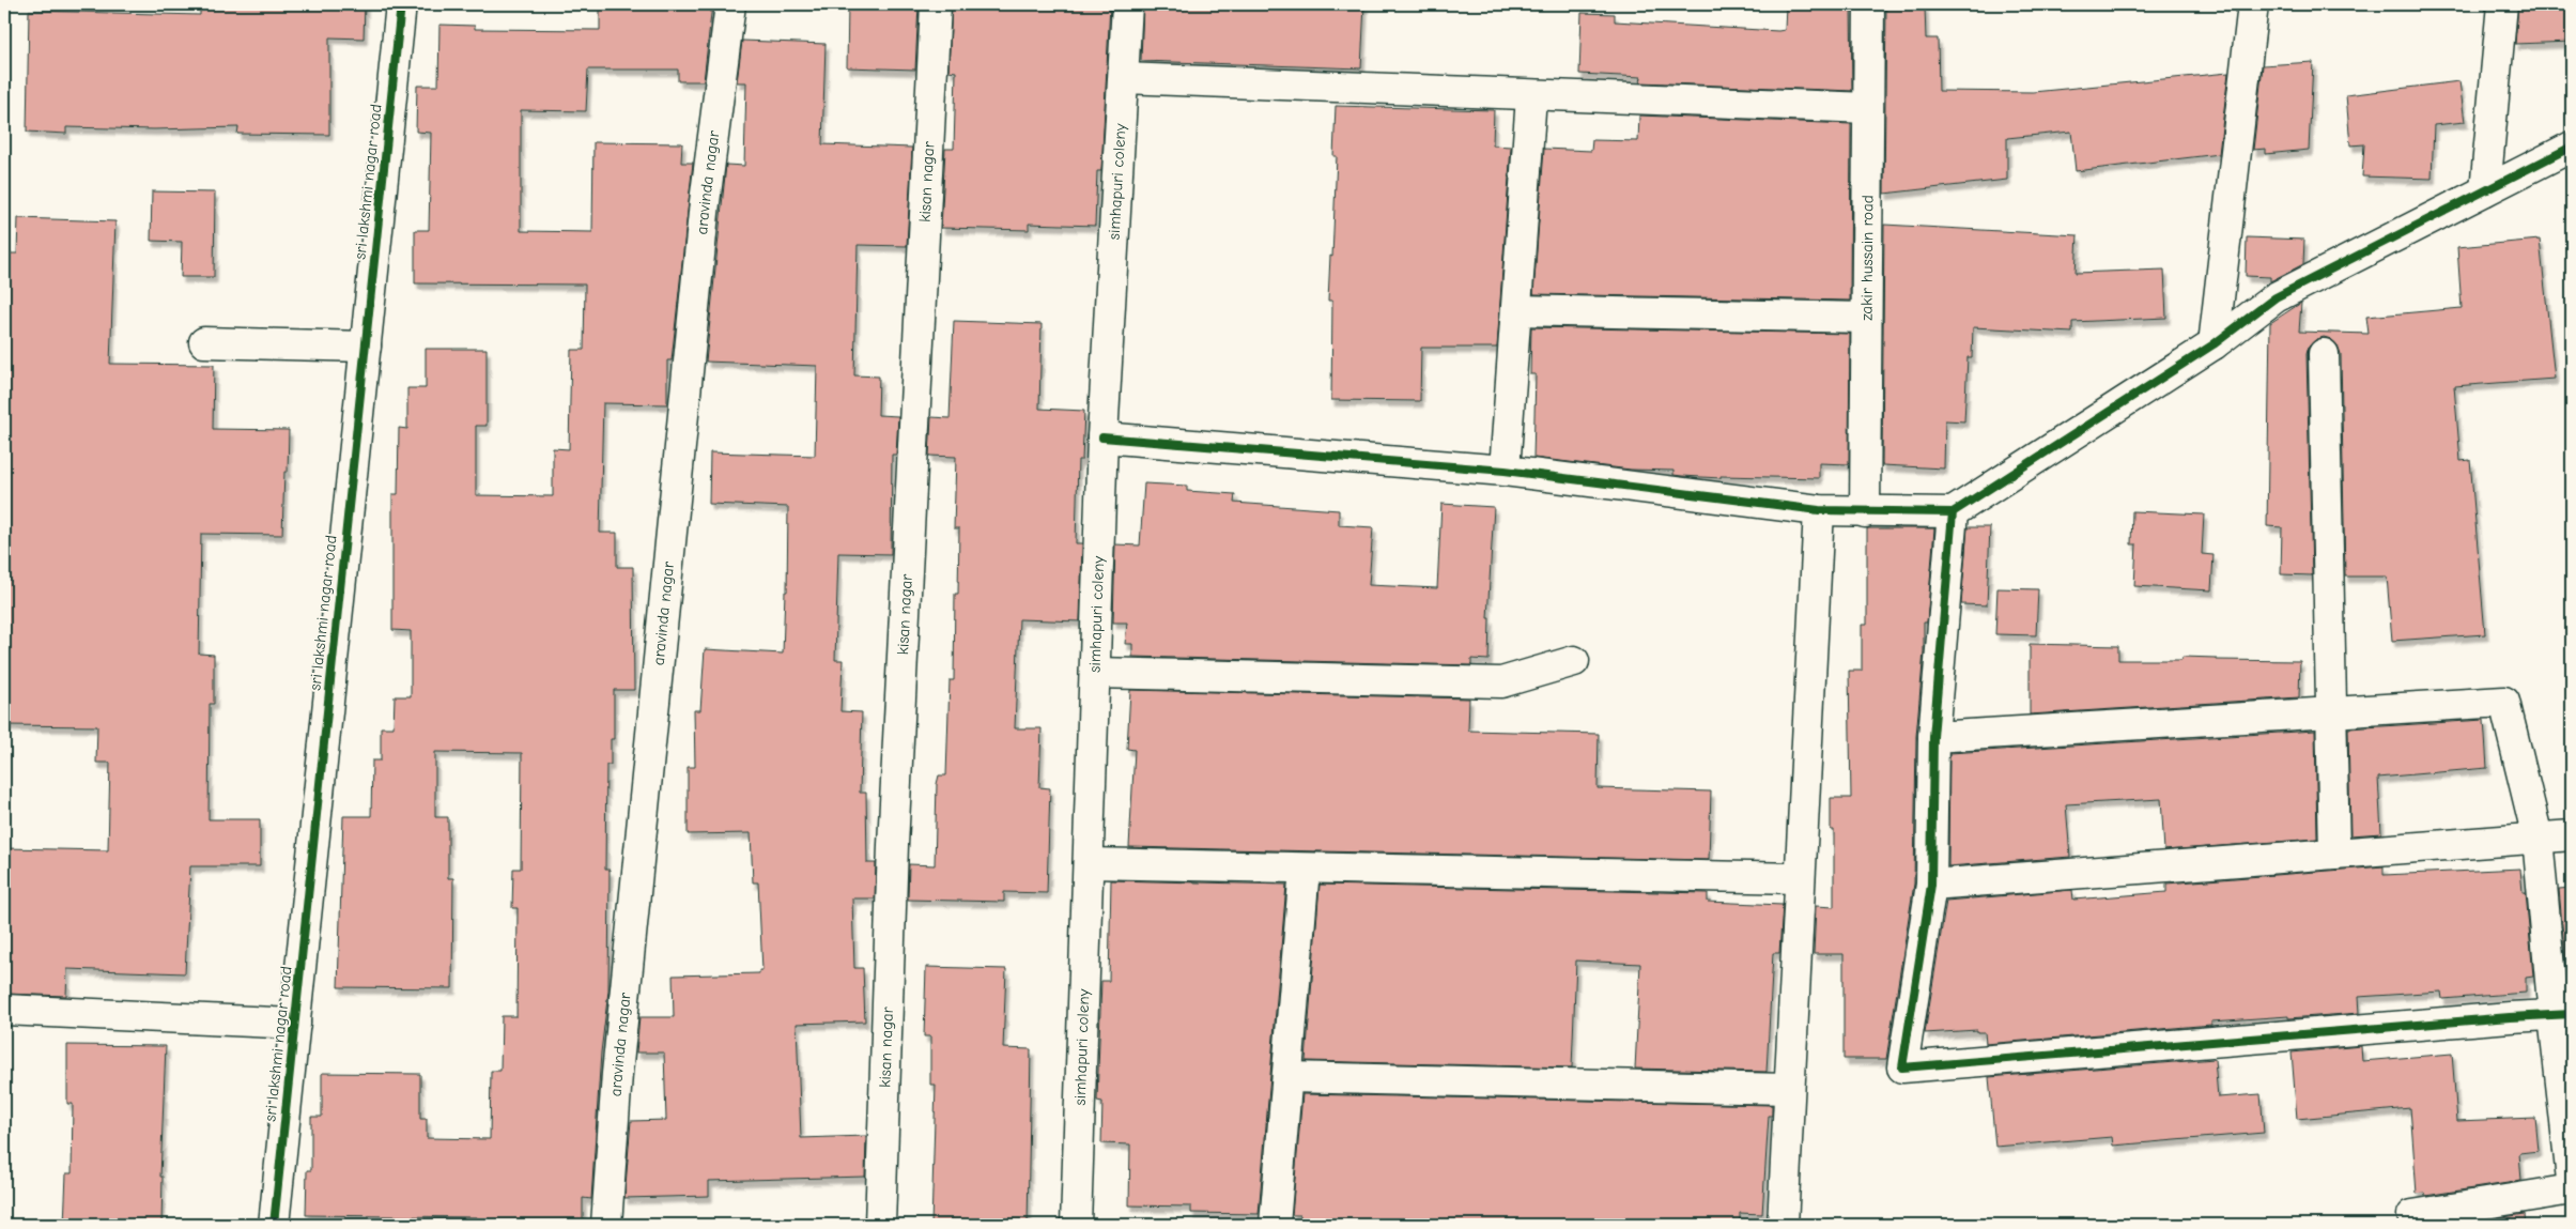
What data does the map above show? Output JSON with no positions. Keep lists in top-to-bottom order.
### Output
{
  "streets": {
    "street": [
      "sri lakshmi nagar road",
      "kisan nagar",
      "simhapuri coleny",
      "aravinda nagar",
      "zakir hussain road"
    ]
  }
}
